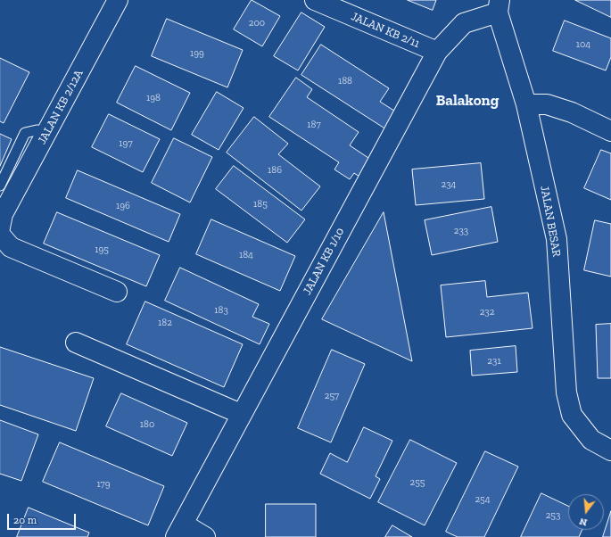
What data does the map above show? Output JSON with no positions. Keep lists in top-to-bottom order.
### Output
{
  "streets": {
    "street": [
      "JALAN KB 2/11",
      "JALAN KB 2/12A",
      "JALAN BESAR",
      "JALAN KB 1/10"
    ]
  },
  "crossings": [
    ["JALAN KB 2/11", "JALAN KB 1/10"],
    ["JALAN BESAR", "JALAN KB 1/10"]
  ],
  "districts": ["Balakong"],
  "house_numbers": [
    "200",
    "104",
    "199",
    "188",
    "198",
    "187",
    "197",
    "186",
    "234",
    "185",
    "196",
    "233",
    "195",
    "184",
    "183",
    "232",
    "182",
    "231",
    "257",
    "180",
    "255",
    "179",
    "254",
    "253"
  ],
  "scale_bar": "20 m",
  "north": "bottom"
}
